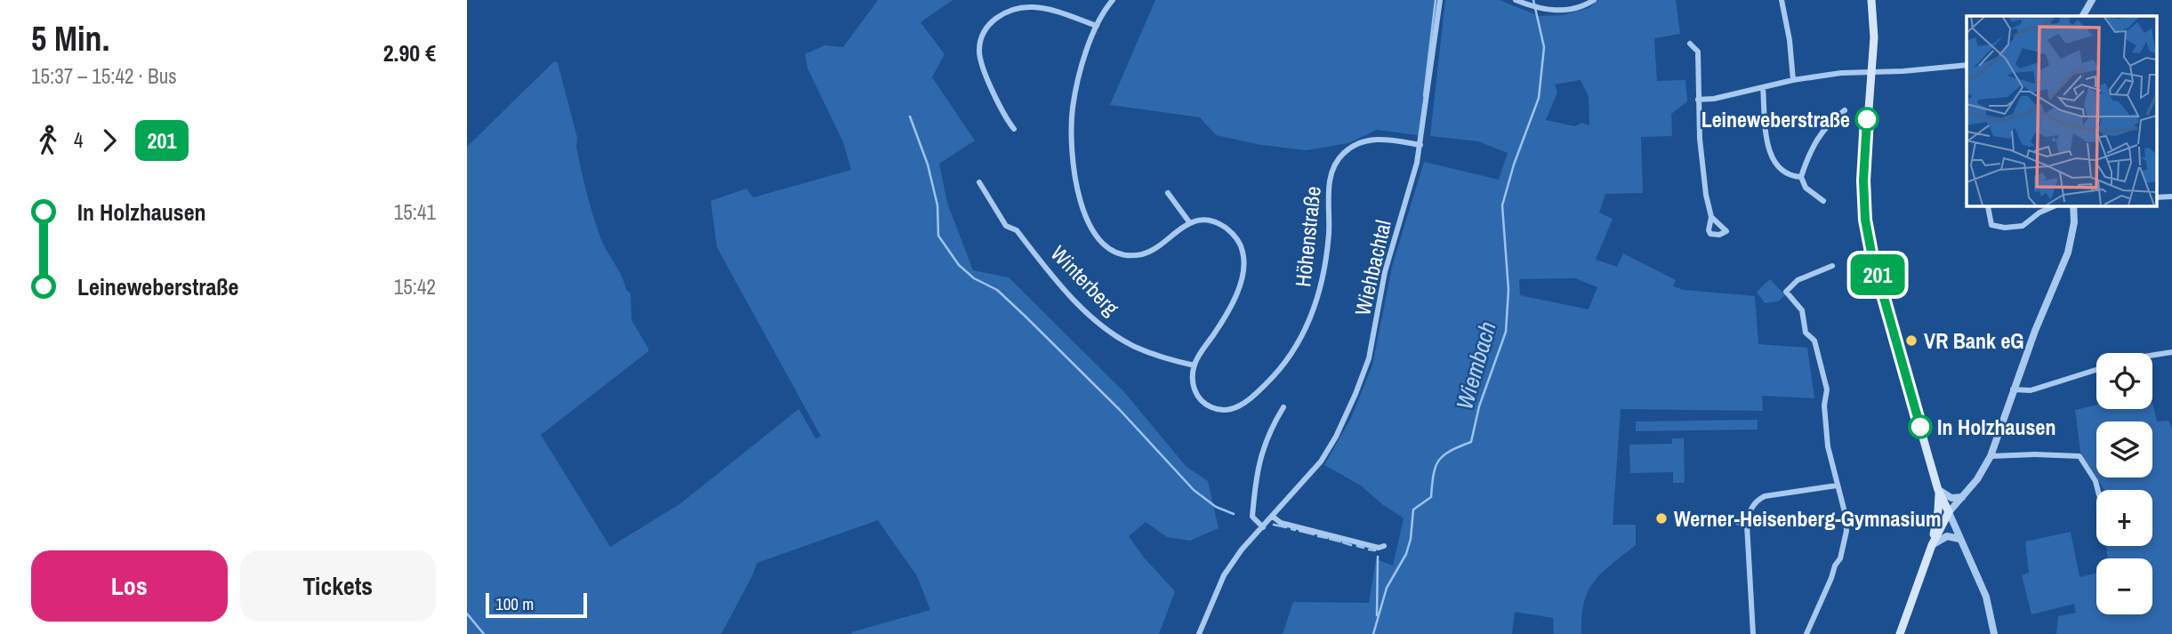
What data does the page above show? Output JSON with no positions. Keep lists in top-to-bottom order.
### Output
{
  "streets": {
    "street": ["Höhenstraße", "Wiehbachtal", "Winterberg"]
  },
  "crossings": [
    ["Höhenstraße", "Wiehbachtal"],
    ["Höhenstraße", "Winterberg"]
  ],
  "water": ["Wiembach"],
  "places": [
    "Leineweberstraße",
    "VR Bank eG",
    "In Holzhausen",
    "Werner-Heisenberg-Gymnasium"
  ],
  "lines": ["bus line 201"],
  "scale_bar": "100 m",
  "page": {
    "heading": ["5 Min.", "15:37 – 15:42 · Bus", "2.90 €"],
    "on_map": "201",
    "legs": ["4", "201"],
    "list": [
      {
        "name": "In Holzhausen",
        "value": "15:41"
      },
      {
        "name": "Leineweberstraße",
        "value": "15:42"
      }
    ],
    "map_buttons": ["+", "−"],
    "buttons": ["Los", "Tickets"],
    "scale": "100 m"
  }
}
